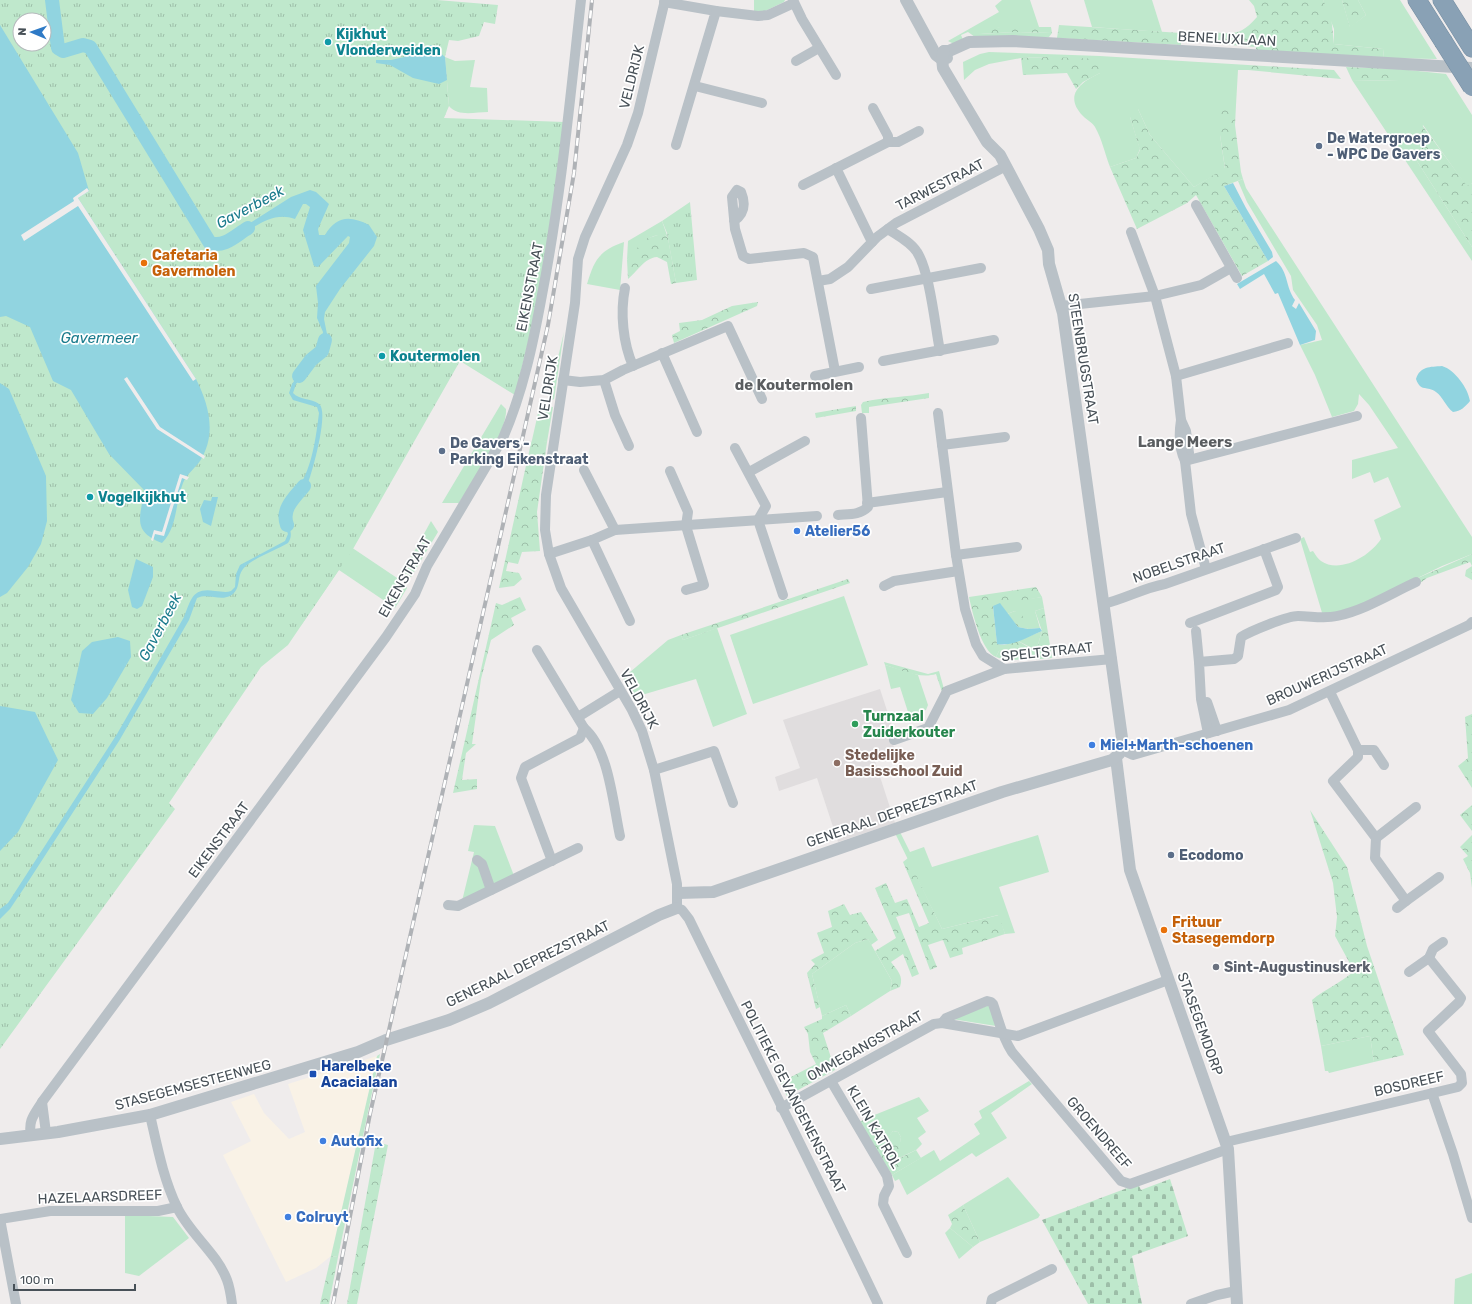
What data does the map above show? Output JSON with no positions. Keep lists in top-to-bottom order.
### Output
{
  "streets": {
    "street": [
      "BENELUXLAAN",
      "VELDRIJK",
      "TARWESTRAAT",
      "EIKENSTRAAT",
      "STEENBRUGSTRAAT",
      "NOBELSTRAAT",
      "SPELTSTRAAT",
      "BROUWERIJSTRAAT",
      "GENERAAL DEPREZSTRAAT",
      "STASEGEMDORP",
      "OMMEGANGSTRAAT",
      "BOSDREEF",
      "STASEGEMSESTEENWEG",
      "POLITIEKE GEVANGENENSTRAAT",
      "KLEIN KATROL",
      "GROENDREEF",
      "HAZELAARSDREEF"
    ]
  },
  "crossings": [
    ["BENELUXLAAN", "STEENBRUGSTRAAT"],
    ["VELDRIJK", "GENERAAL DEPREZSTRAAT"],
    ["VELDRIJK", "POLITIEKE GEVANGENENSTRAAT"],
    ["TARWESTRAAT", "STEENBRUGSTRAAT"],
    ["EIKENSTRAAT", "STASEGEMSESTEENWEG"],
    ["STEENBRUGSTRAAT", "NOBELSTRAAT"],
    ["STEENBRUGSTRAAT", "SPELTSTRAAT"],
    ["STEENBRUGSTRAAT", "BROUWERIJSTRAAT"],
    ["STEENBRUGSTRAAT", "GENERAAL DEPREZSTRAAT"],
    ["STEENBRUGSTRAAT", "STASEGEMDORP"],
    ["BROUWERIJSTRAAT", "GENERAAL DEPREZSTRAAT"],
    ["BROUWERIJSTRAAT", "STASEGEMDORP"],
    ["GENERAAL DEPREZSTRAAT", "STASEGEMDORP"],
    ["GENERAAL DEPREZSTRAAT", "STASEGEMSESTEENWEG"],
    ["GENERAAL DEPREZSTRAAT", "POLITIEKE GEVANGENENSTRAAT"],
    ["STASEGEMDORP", "OMMEGANGSTRAAT"],
    ["STASEGEMDORP", "BOSDREEF"],
    ["STASEGEMDORP", "GROENDREEF"],
    ["OMMEGANGSTRAAT", "POLITIEKE GEVANGENENSTRAAT"],
    ["OMMEGANGSTRAAT", "KLEIN KATROL"],
    ["OMMEGANGSTRAAT", "GROENDREEF"],
    ["BOSDREEF", "GROENDREEF"]
  ],
  "districts": ["de Koutermolen", "Lange Meers"],
  "water": ["Gaverbeek", "Gavermeer"],
  "places": {
    "other": [
      "Kijkhut Vlonderweiden",
      "De Watergroep - WPC De Gavers",
      "Cafetaria Gavermolen",
      "Koutermolen",
      "De Gavers - Parking Eikenstraat",
      "Vogelkijkhut",
      "Atelier56",
      "Turnzaal Zuiderkouter",
      "Miel+Marth-schoenen",
      "Stedelijke Basisschool Zuid",
      "Ecodomo",
      "Frituur Stasegemdorp",
      "Sint-Augustinuskerk",
      "Autofix",
      "Colruyt"
    ],
    "transit": ["Harelbeke Acacialaan"]
  },
  "scale_bar": "100 m",
  "north": "left"
}
